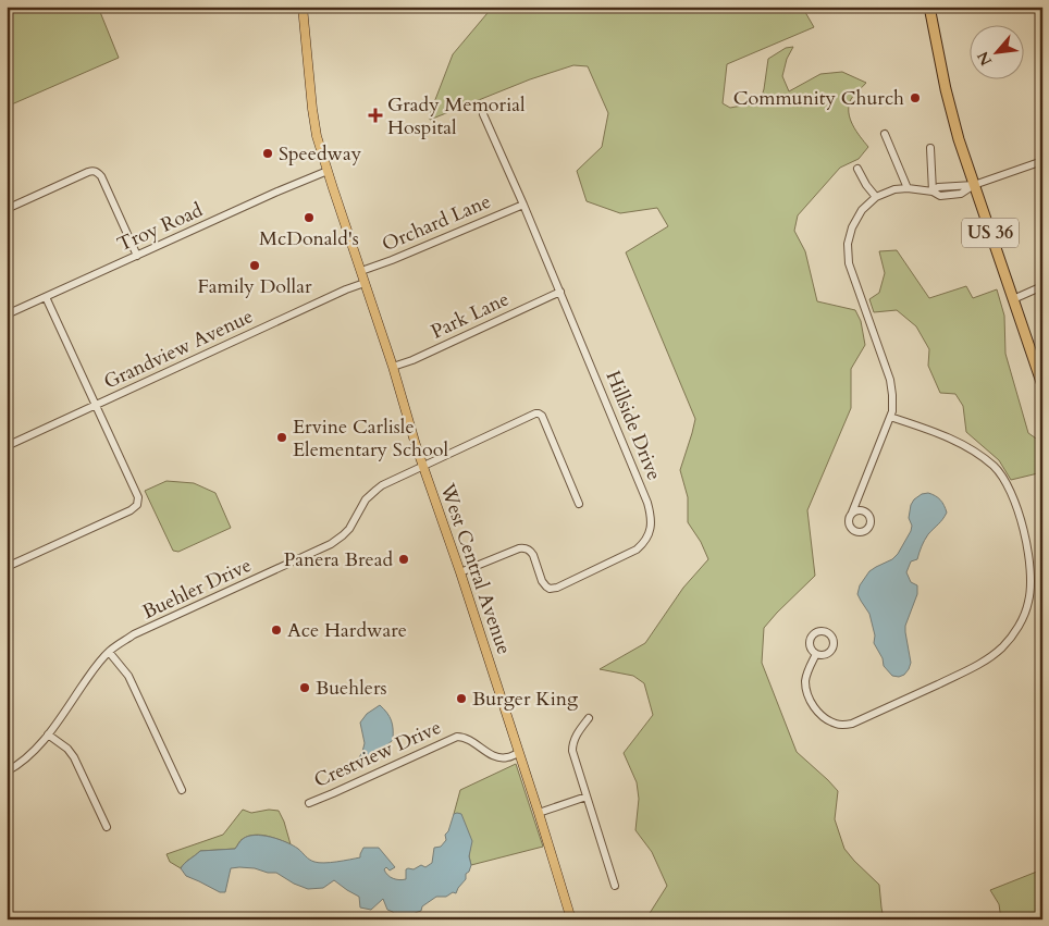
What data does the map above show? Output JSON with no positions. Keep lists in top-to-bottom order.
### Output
{
  "streets": {
    "highway": ["US 36"],
    "main road": ["West Central Avenue"],
    "street": [
      "Orchard Lane",
      "Troy Road",
      "Park Lane",
      "Grandview Avenue",
      "Hillside Drive",
      "Buehler Drive",
      "Crestview Drive"
    ]
  },
  "crossings": [
    ["Orchard Lane", "Hillside Drive"],
    ["Orchard Lane", "West Central Avenue"],
    ["Troy Road", "West Central Avenue"],
    ["Park Lane", "Hillside Drive"],
    ["Park Lane", "West Central Avenue"],
    ["Grandview Avenue", "West Central Avenue"],
    ["Hillside Drive", "West Central Avenue"],
    ["West Central Avenue", "Buehler Drive"],
    ["West Central Avenue", "Crestview Drive"]
  ],
  "places": {
    "other": [
      "Community Church",
      "Speedway",
      "McDonald's",
      "Family Dollar",
      "Ervine Carlisle Elementary School",
      "Panera Bread",
      "Ace Hardware",
      "Buehlers",
      "Burger King"
    ],
    "health": ["Grady Memorial Hospital"]
  },
  "north": "bottom left"
}
